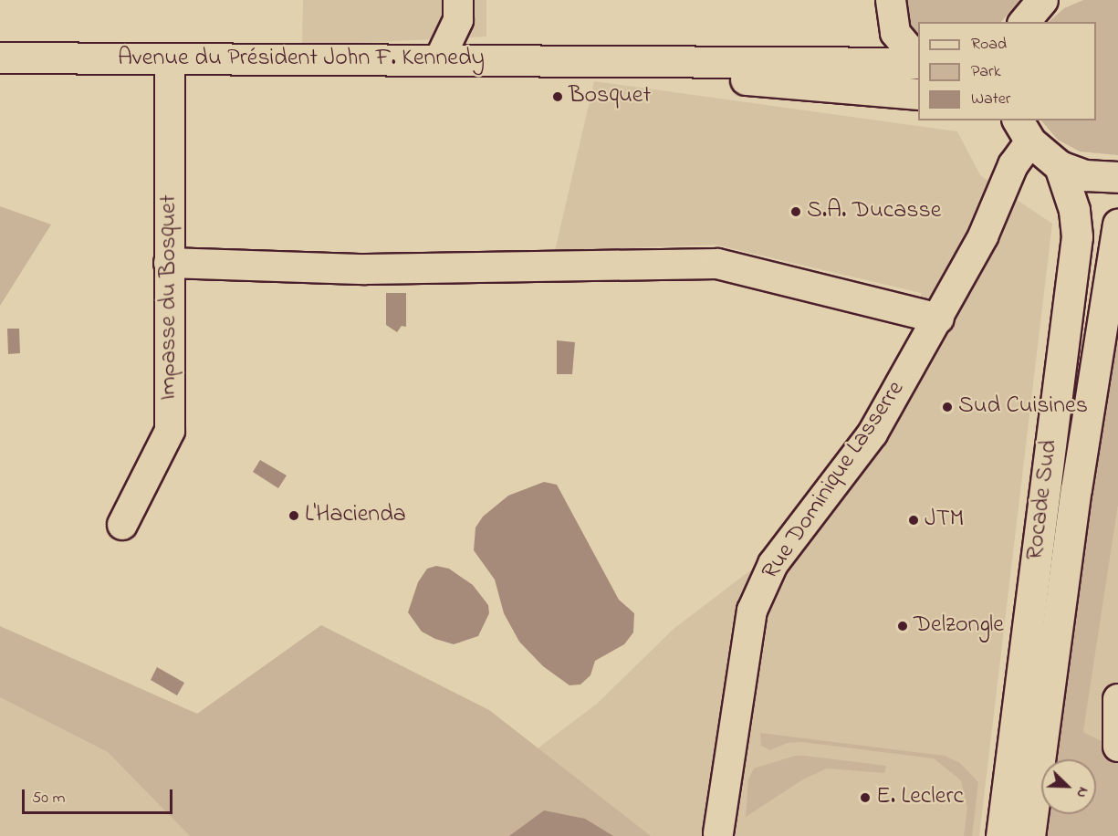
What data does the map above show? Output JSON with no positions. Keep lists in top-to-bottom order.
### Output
{
  "streets": {
    "main road": ["Avenue du Président John F. Kennedy", "Rocade Sud"],
    "street": ["Impasse du Bosquet", "Rue Dominique Lasserre"]
  },
  "crossings": [
    ["Avenue du Président John F. Kennedy", "Impasse du Bosquet"]
  ],
  "places": [
    "Bosquet",
    "S.A. Ducasse",
    "Sud Cuisines",
    "L'Hacienda",
    "JTM",
    "Delzongle",
    "E. Leclerc"
  ],
  "legend": ["Road", "Park", "Water"],
  "scale_bar": "50 m",
  "north": "bottom right"
}
